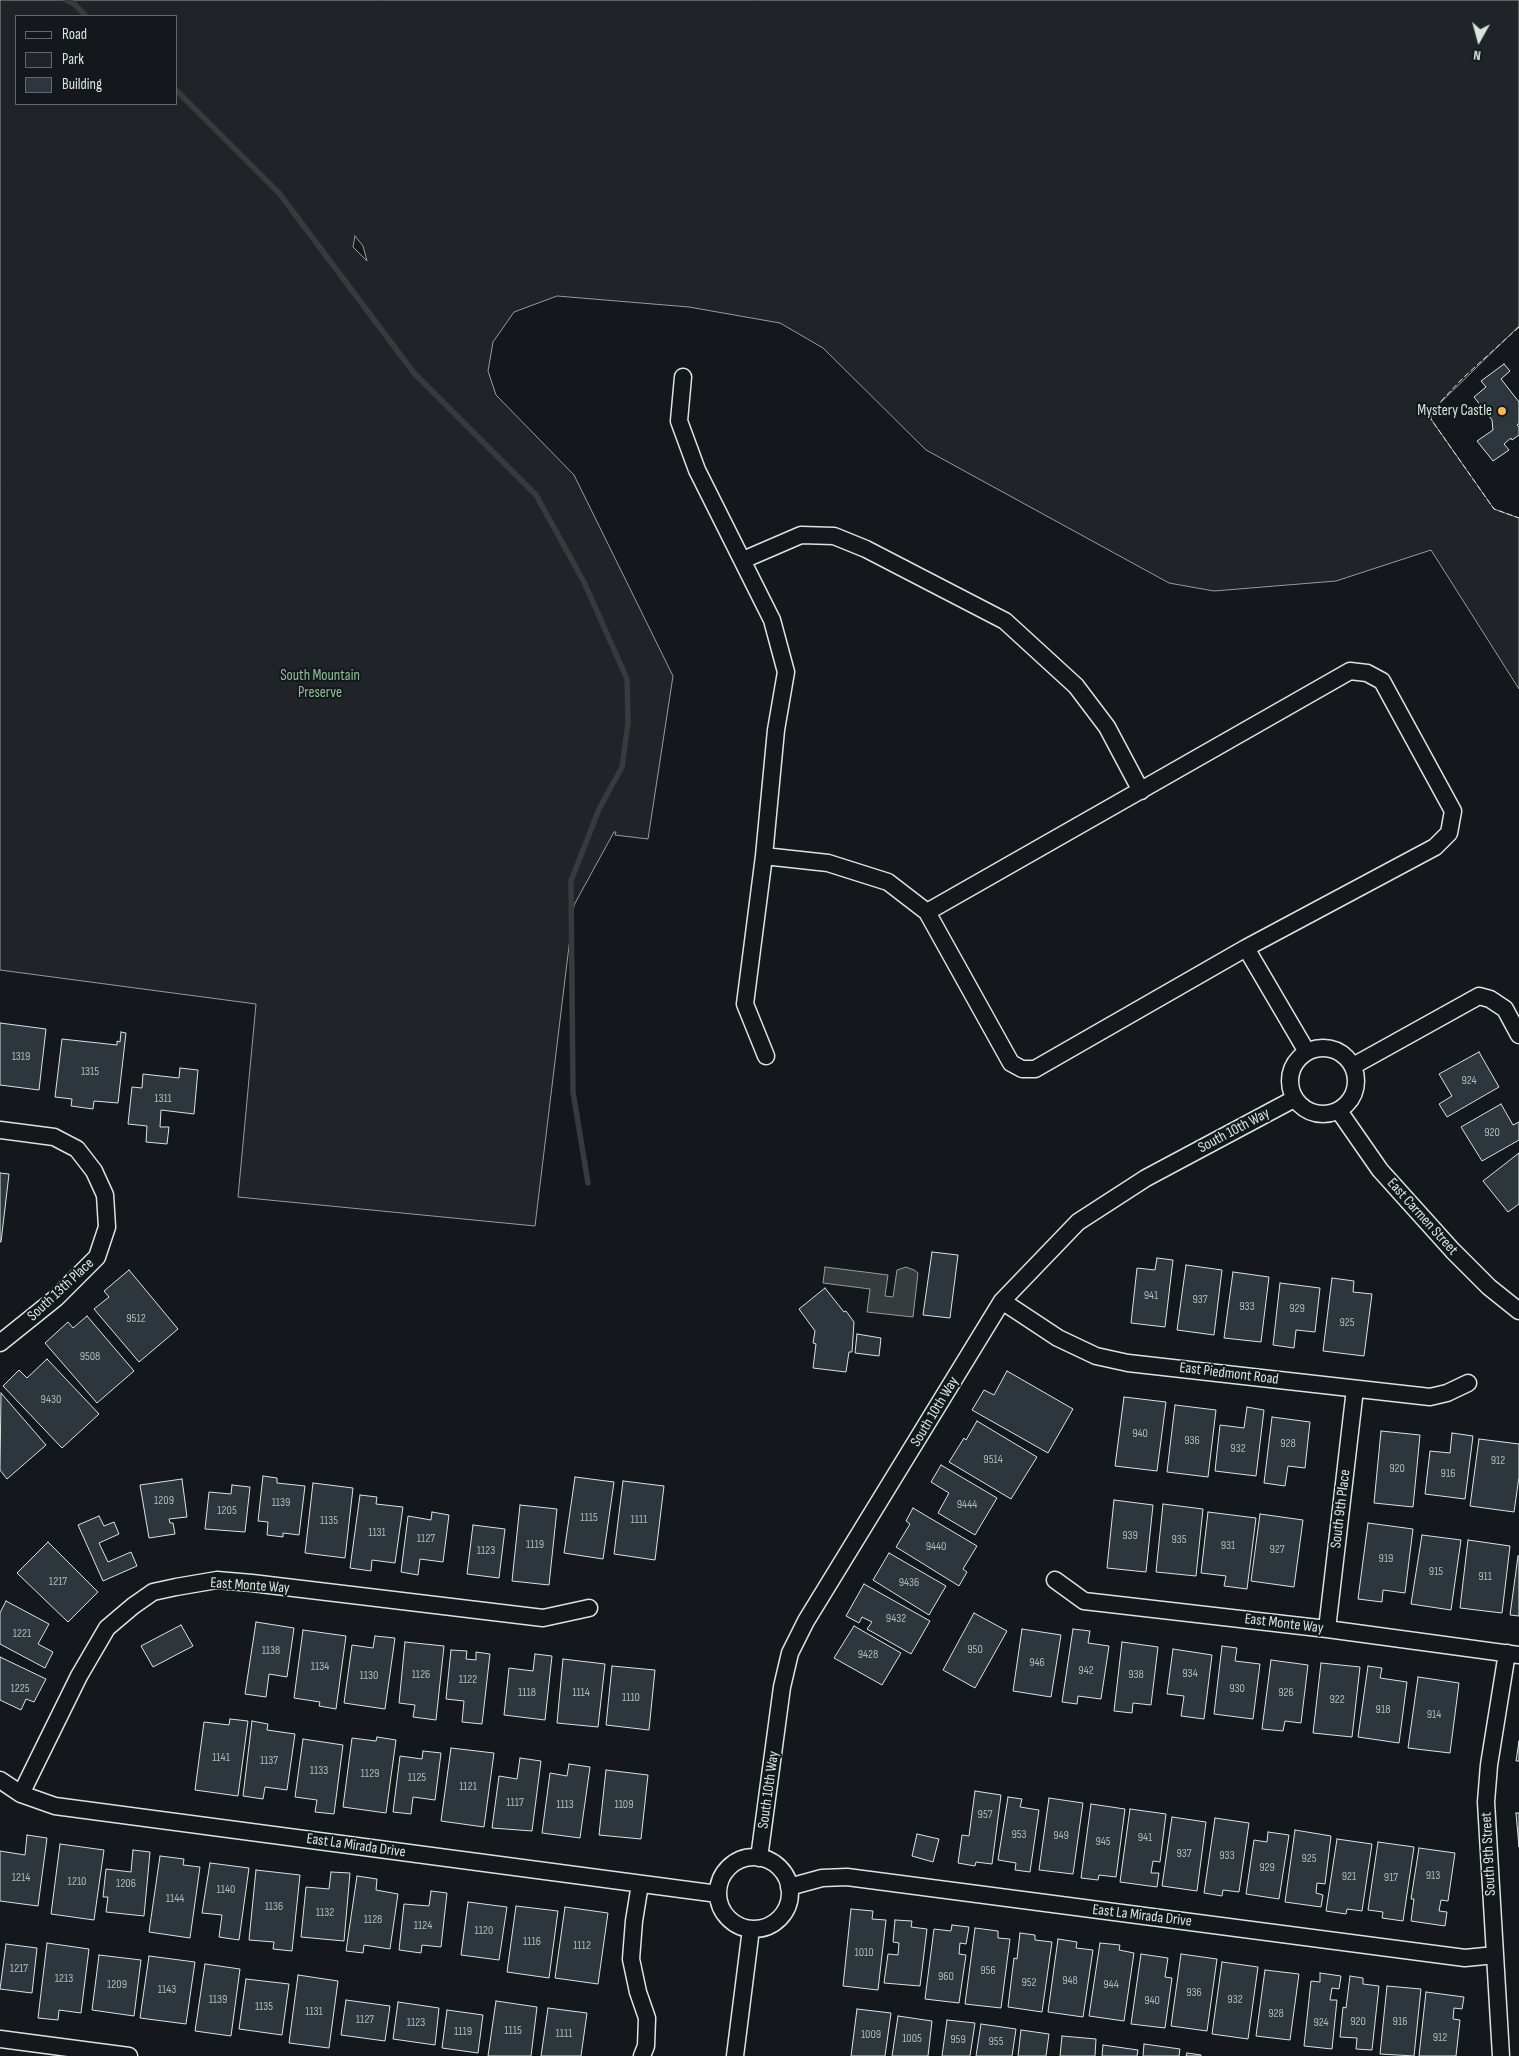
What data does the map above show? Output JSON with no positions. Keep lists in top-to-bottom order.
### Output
{
  "streets": {
    "street": [
      "South 10th Way",
      "East Carmen Street",
      "South 13th Place",
      "East Piedmont Road",
      "South 9th Place",
      "East Monte Way",
      "East La Mirada Drive",
      "South 9th Street"
    ]
  },
  "crossings": [
    ["South 10th Way", "East Carmen Street"],
    ["South 10th Way", "East Piedmont Road"],
    ["South 10th Way", "East La Mirada Drive"],
    ["East Piedmont Road", "South 9th Place"],
    ["South 9th Place", "East Monte Way"],
    ["East Monte Way", "East La Mirada Drive"],
    ["East Monte Way", "South 9th Street"],
    ["East La Mirada Drive", "South 9th Street"]
  ],
  "parks": ["South Mountain Preserve"],
  "places": ["Mystery Castle"],
  "house_numbers": [
    "1319",
    "1315",
    "924",
    "1311",
    "920",
    "941",
    "937",
    "933",
    "929",
    "9512",
    "925",
    "9508",
    "9430",
    "940",
    "936",
    "928",
    "932",
    "9514",
    "912",
    "920",
    "916",
    "1209",
    "1139",
    "9444",
    "1205",
    "1115",
    "1111",
    "1135",
    "1131",
    "939",
    "1127",
    "935",
    "1119",
    "931",
    "9440",
    "927",
    "1123",
    "919",
    "915",
    "911",
    "1217",
    "9436",
    "9432",
    "1221",
    "950",
    "1138",
    "9428",
    "946",
    "1134",
    "942",
    "934",
    "1126",
    "938",
    "1130",
    "1122",
    "1225",
    "930",
    "1118",
    "1114",
    "926",
    "1110",
    "922",
    "918",
    "914",
    "1141",
    "1137",
    "1133",
    "1129",
    "1125",
    "1121",
    "1117",
    "1113",
    "1109",
    "957",
    "953",
    "949",
    "941",
    "945",
    "937",
    "933",
    "925",
    "929",
    "913",
    "921",
    "1214",
    "917",
    "1210",
    "1206",
    "1140",
    "1144",
    "1136",
    "1132",
    "1128",
    "1124",
    "1120",
    "1116",
    "1112",
    "1010",
    "1217",
    "956",
    "960",
    "1213",
    "948",
    "952",
    "1209",
    "944",
    "1143",
    "936",
    "1139",
    "932",
    "940",
    "1135",
    "1131",
    "928",
    "1127",
    "920",
    "916",
    "1123",
    "924",
    "1115",
    "1119",
    "1111",
    "1009",
    "912",
    "1005",
    "959",
    "955"
  ],
  "legend": ["Road", "Park", "Building"],
  "north": "bottom"
}
